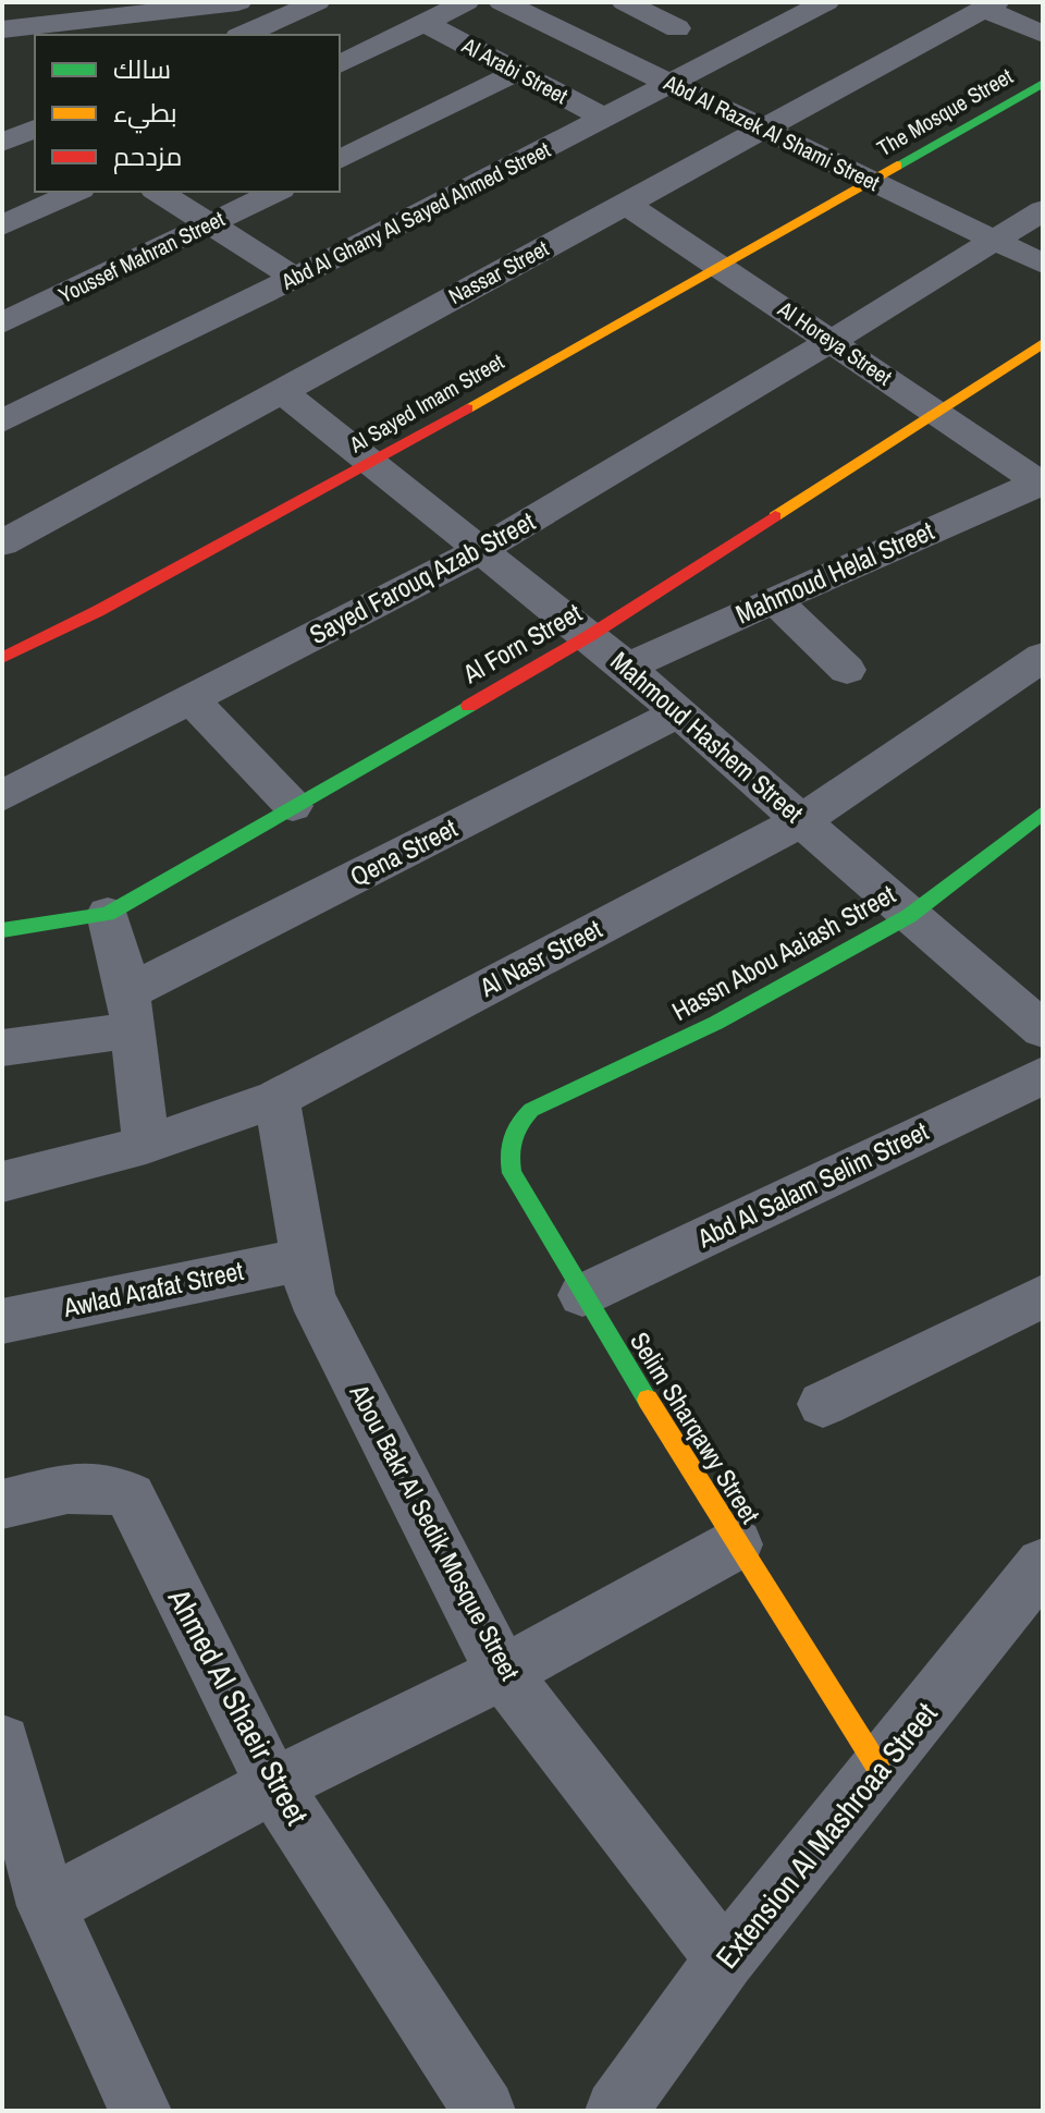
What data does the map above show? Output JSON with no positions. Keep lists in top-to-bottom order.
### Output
{
  "streets": {
    "street": [
      "Al Arabi Street",
      "The Mosque Street",
      "Abd Al Razek Al Shami Street",
      "Abd Al Ghany Al Sayed Ahmed Street",
      "Youssef Mahran Street",
      "Nassar Street",
      "Al Horeya Street",
      "Al Sayed Imam Street",
      "Mahmoud Helal Street",
      "Sayed Farouq Azab Street",
      "Al Forn Street",
      "Mahmoud Hashem Street",
      "Qena Street",
      "Hassn Abou Aaiash Street",
      "Al Nasr Street",
      "Abd Al Salam Selim Street",
      "Awlad Arafat Street",
      "Selim Sharqawy Street",
      "Abou Bakr Al Sedik Mosque Street",
      "Ahmed Al Shaeir Street",
      "Extension Al Mashroaa Street"
    ]
  },
  "crossings": [
    ["Al Arabi Street", "Abd Al Ghany Al Sayed Ahmed Street"],
    ["The Mosque Street", "Abd Al Razek Al Shami Street"],
    ["The Mosque Street", "Al Sayed Imam Street"],
    ["Abd Al Razek Al Shami Street", "Abd Al Ghany Al Sayed Ahmed Street"],
    ["Abd Al Razek Al Shami Street", "Nassar Street"],
    ["Abd Al Razek Al Shami Street", "Al Sayed Imam Street"],
    ["Abd Al Razek Al Shami Street", "Sayed Farouq Azab Street"],
    ["Nassar Street", "Al Horeya Street"],
    ["Nassar Street", "Mahmoud Hashem Street"],
    ["Al Horeya Street", "Al Sayed Imam Street"],
    ["Al Horeya Street", "Mahmoud Helal Street"],
    ["Al Horeya Street", "Sayed Farouq Azab Street"],
    ["Al Horeya Street", "Al Forn Street"],
    ["Al Sayed Imam Street", "Mahmoud Hashem Street"],
    ["Mahmoud Helal Street", "Mahmoud Hashem Street"],
    ["Sayed Farouq Azab Street", "Mahmoud Hashem Street"],
    ["Al Forn Street", "Mahmoud Hashem Street"],
    ["Mahmoud Hashem Street", "Qena Street"],
    ["Mahmoud Hashem Street", "Hassn Abou Aaiash Street"],
    ["Mahmoud Hashem Street", "Al Nasr Street"],
    ["Hassn Abou Aaiash Street", "Selim Sharqawy Street"],
    ["Al Nasr Street", "Abou Bakr Al Sedik Mosque Street"],
    ["Abd Al Salam Selim Street", "Selim Sharqawy Street"],
    ["Awlad Arafat Street", "Abou Bakr Al Sedik Mosque Street"],
    ["Selim Sharqawy Street", "Extension Al Mashroaa Street"],
    ["Abou Bakr Al Sedik Mosque Street", "Extension Al Mashroaa Street"]
  ],
  "legend": ["سالك", "بطيء", "مزدحم"]
}
